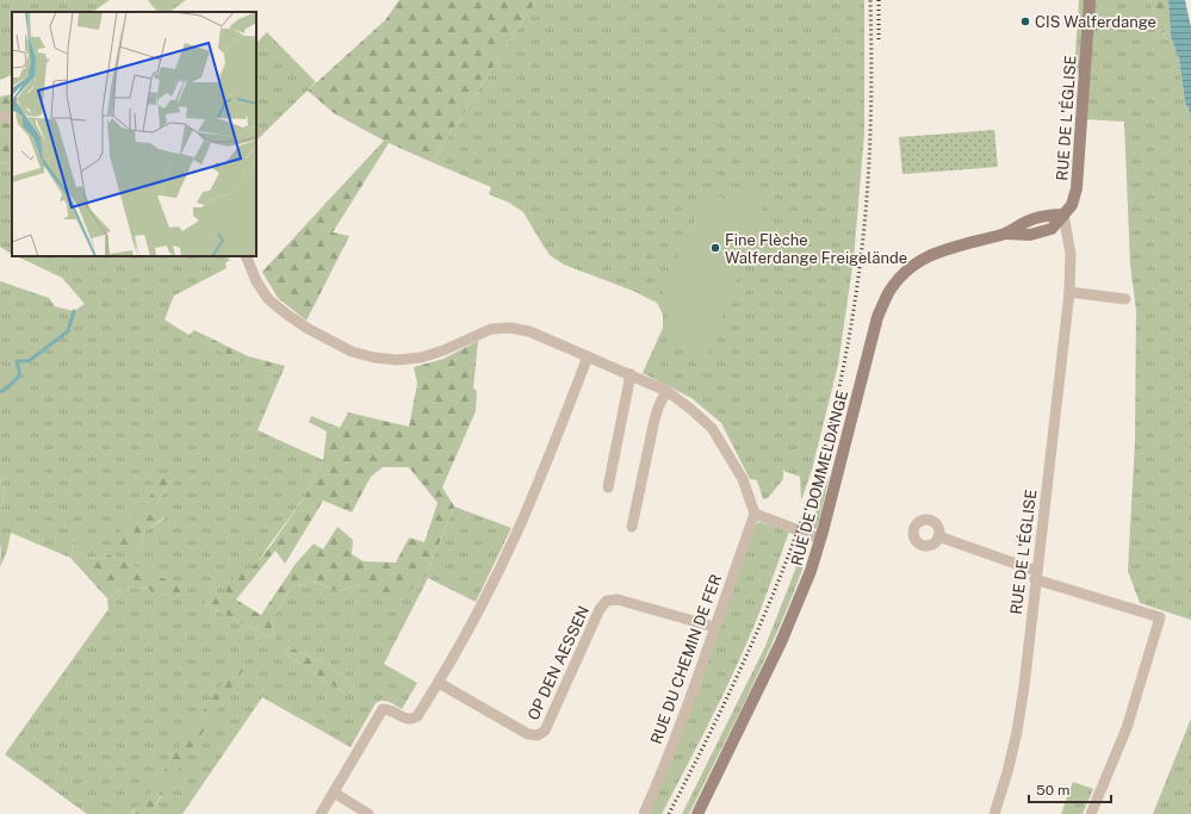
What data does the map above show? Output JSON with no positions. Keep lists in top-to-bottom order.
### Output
{
  "streets": {
    "main road": ["RUE DE L'ÉGLISE", "RUE DE DOMMELDANGE"],
    "street": ["RUE DU CHEMIN DE FER", "OP DEN AESSEN"]
  },
  "crossings": [
    ["RUE DE L'ÉGLISE", "RUE DE DOMMELDANGE"],
    ["RUE DU CHEMIN DE FER", "OP DEN AESSEN"]
  ],
  "places": ["CIS Walferdange", "Fine Flèche Walferdange Freigelände"],
  "scale_bar": "50 m"
}
